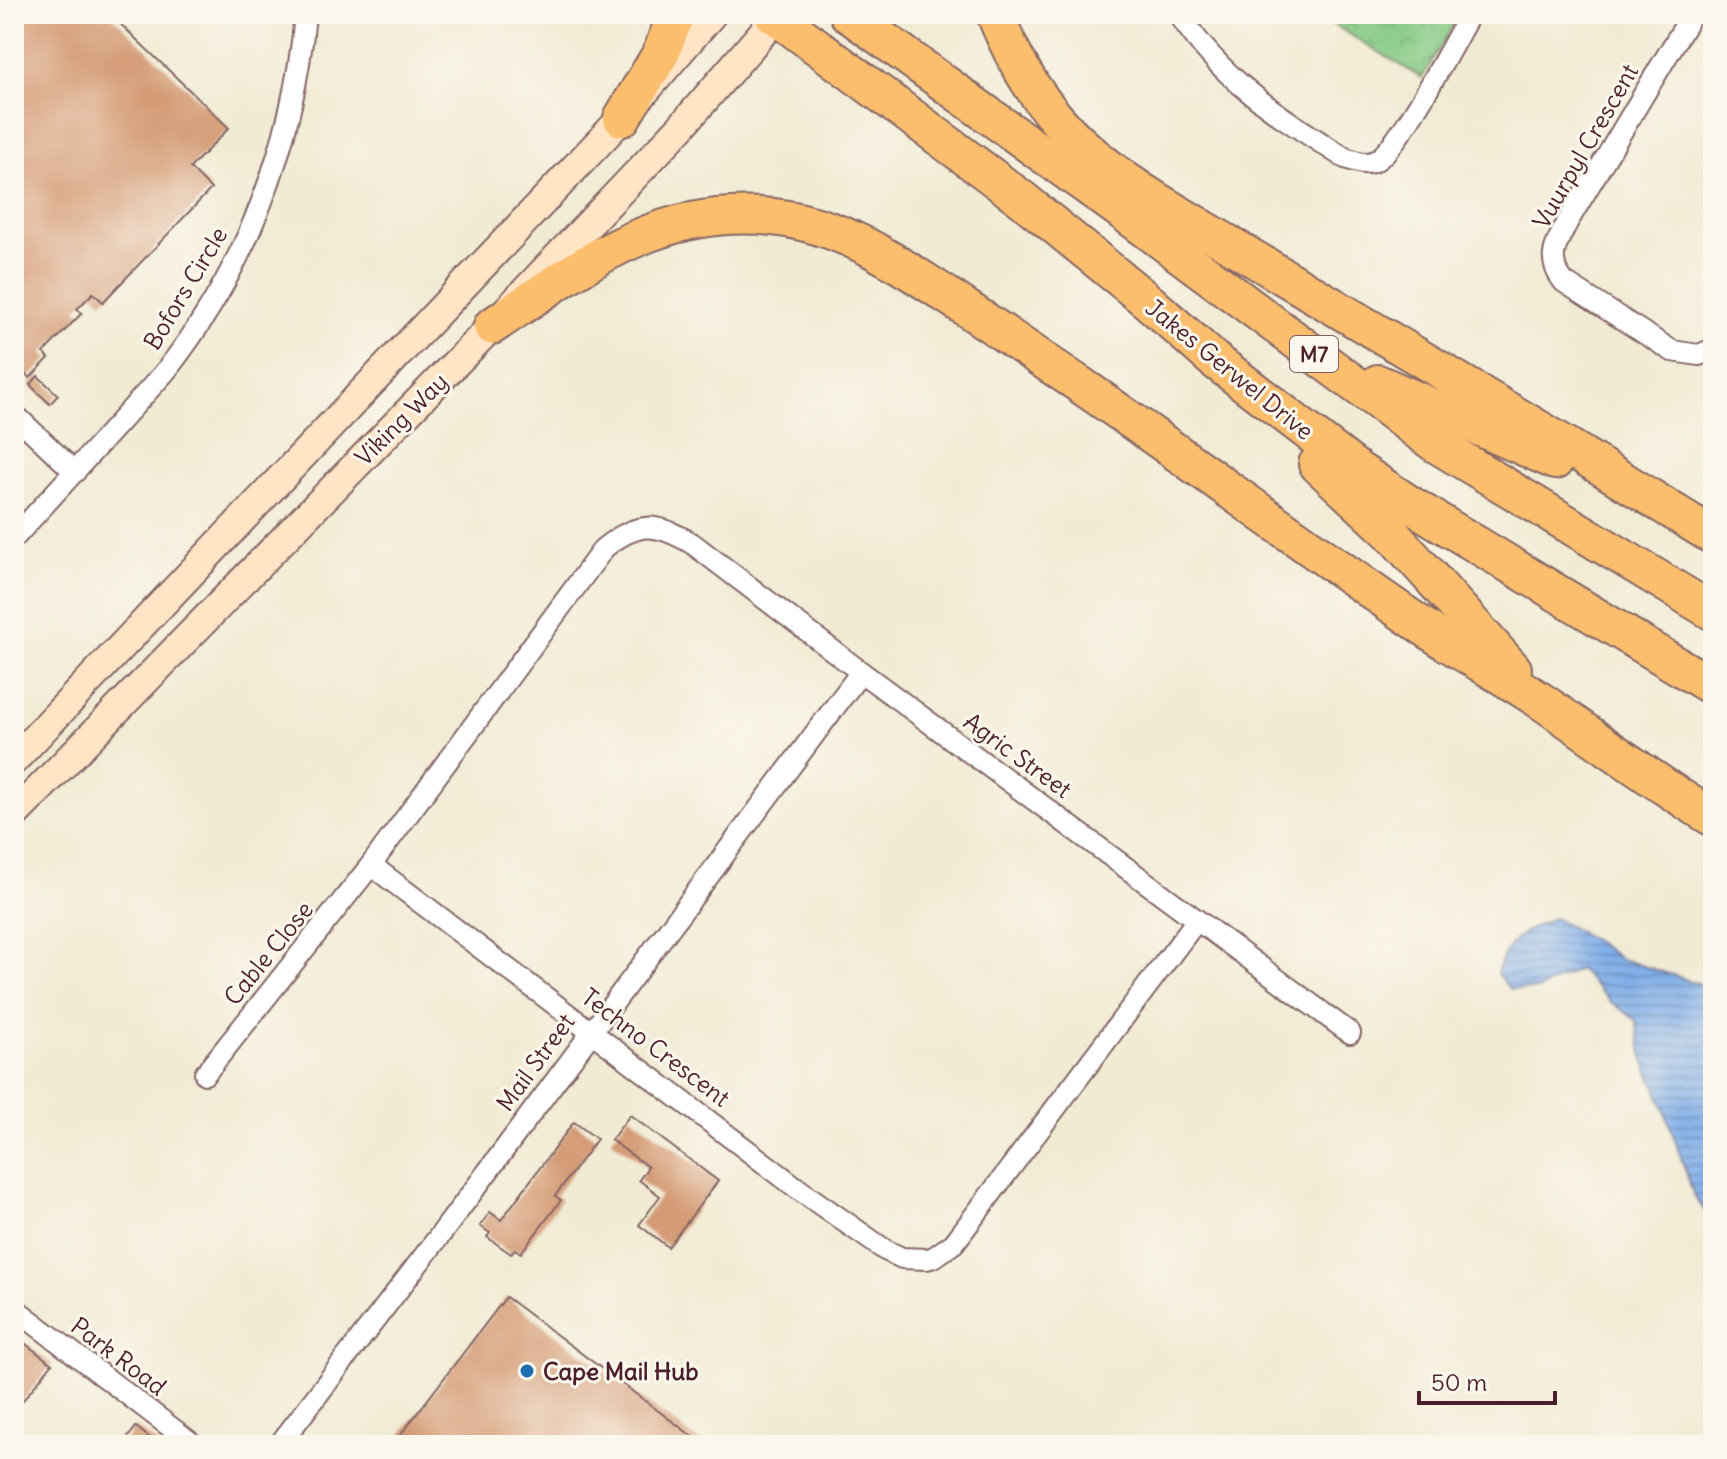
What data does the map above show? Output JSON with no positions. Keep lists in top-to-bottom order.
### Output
{
  "streets": {
    "highway": ["M7", "Jakes Gerwel Drive"],
    "main road": ["Viking Way"],
    "street": [
      "Vuurpyl Crescent",
      "Bofors Circle",
      "Agric Street",
      "Cable Close",
      "Techno Crescent",
      "Mail Street",
      "Park Road"
    ]
  },
  "crossings": [
    ["Jakes Gerwel Drive", "Viking Way"],
    ["Agric Street", "Cable Close"],
    ["Agric Street", "Techno Crescent"],
    ["Agric Street", "Mail Street"],
    ["Cable Close", "Techno Crescent"],
    ["Techno Crescent", "Mail Street"]
  ],
  "places": ["Cape Mail Hub"],
  "scale_bar": "50 m"
}
